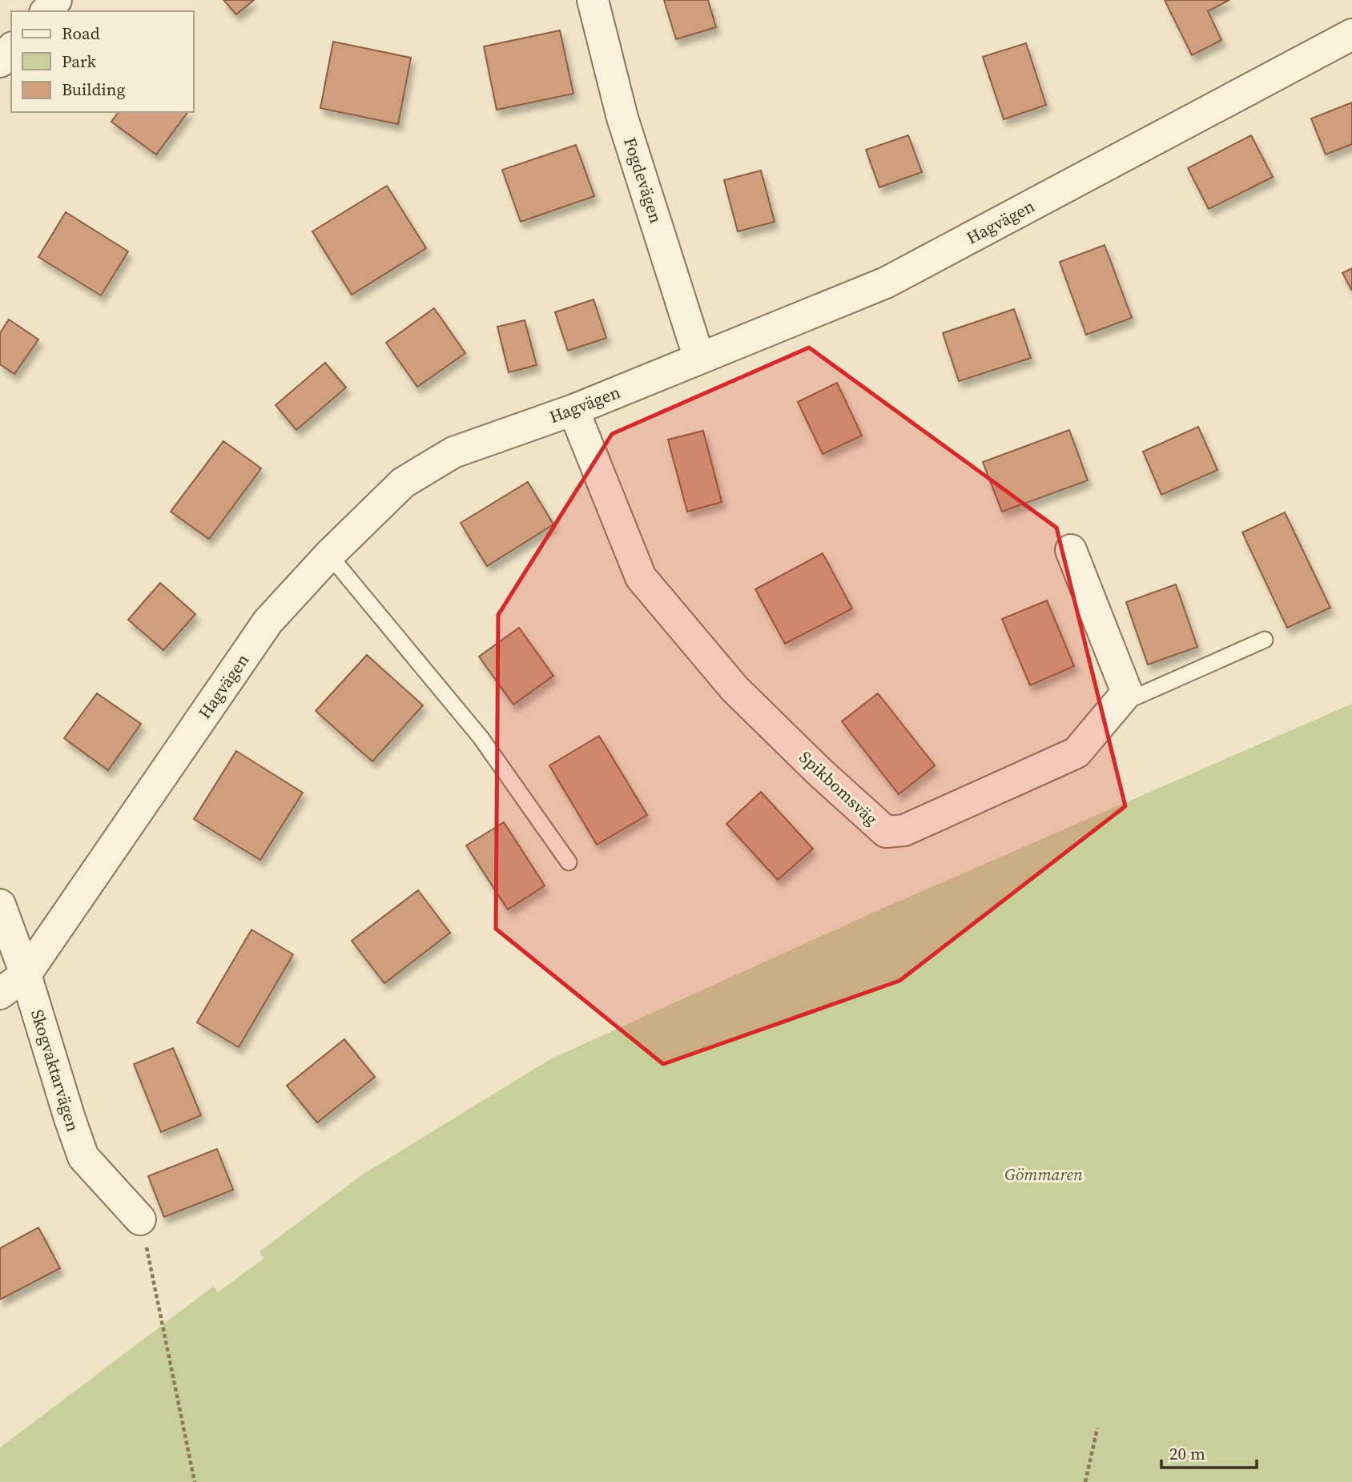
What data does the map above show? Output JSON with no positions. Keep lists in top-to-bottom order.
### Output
{
  "streets": {
    "street": [
      "Fogdevägen",
      "Hagvägen",
      "Spikbomsväg",
      "Skogvaktarvägen"
    ]
  },
  "crossings": [
    ["Fogdevägen", "Hagvägen"],
    ["Hagvägen", "Spikbomsväg"],
    ["Hagvägen", "Skogvaktarvägen"]
  ],
  "parks": ["Gömmaren"],
  "legend": ["Road", "Park", "Building"],
  "scale_bar": "20 m"
}
